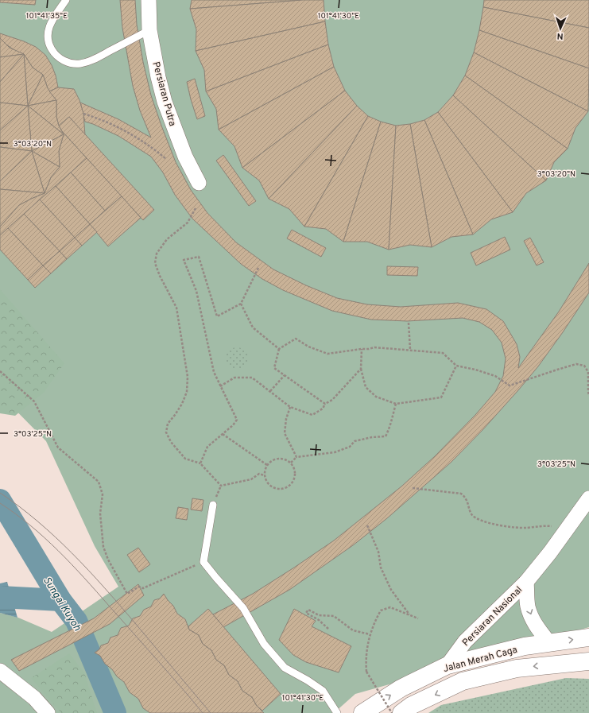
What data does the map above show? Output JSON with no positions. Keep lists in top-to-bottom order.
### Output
{
  "streets": {
    "street": ["Persiaran Putra", "Persiaran Nasional", "Jalan Merah Caga"]
  },
  "crossings": [
    ["Persiaran Nasional", "Jalan Merah Caga"]
  ],
  "water": ["Sungai Kuyoh"],
  "north": "bottom",
  "coordinates": [
    "101°41'35\"E",
    "101°41'30\"E",
    "3°03'20\"N",
    "3°03'25\"N"
  ]
}
